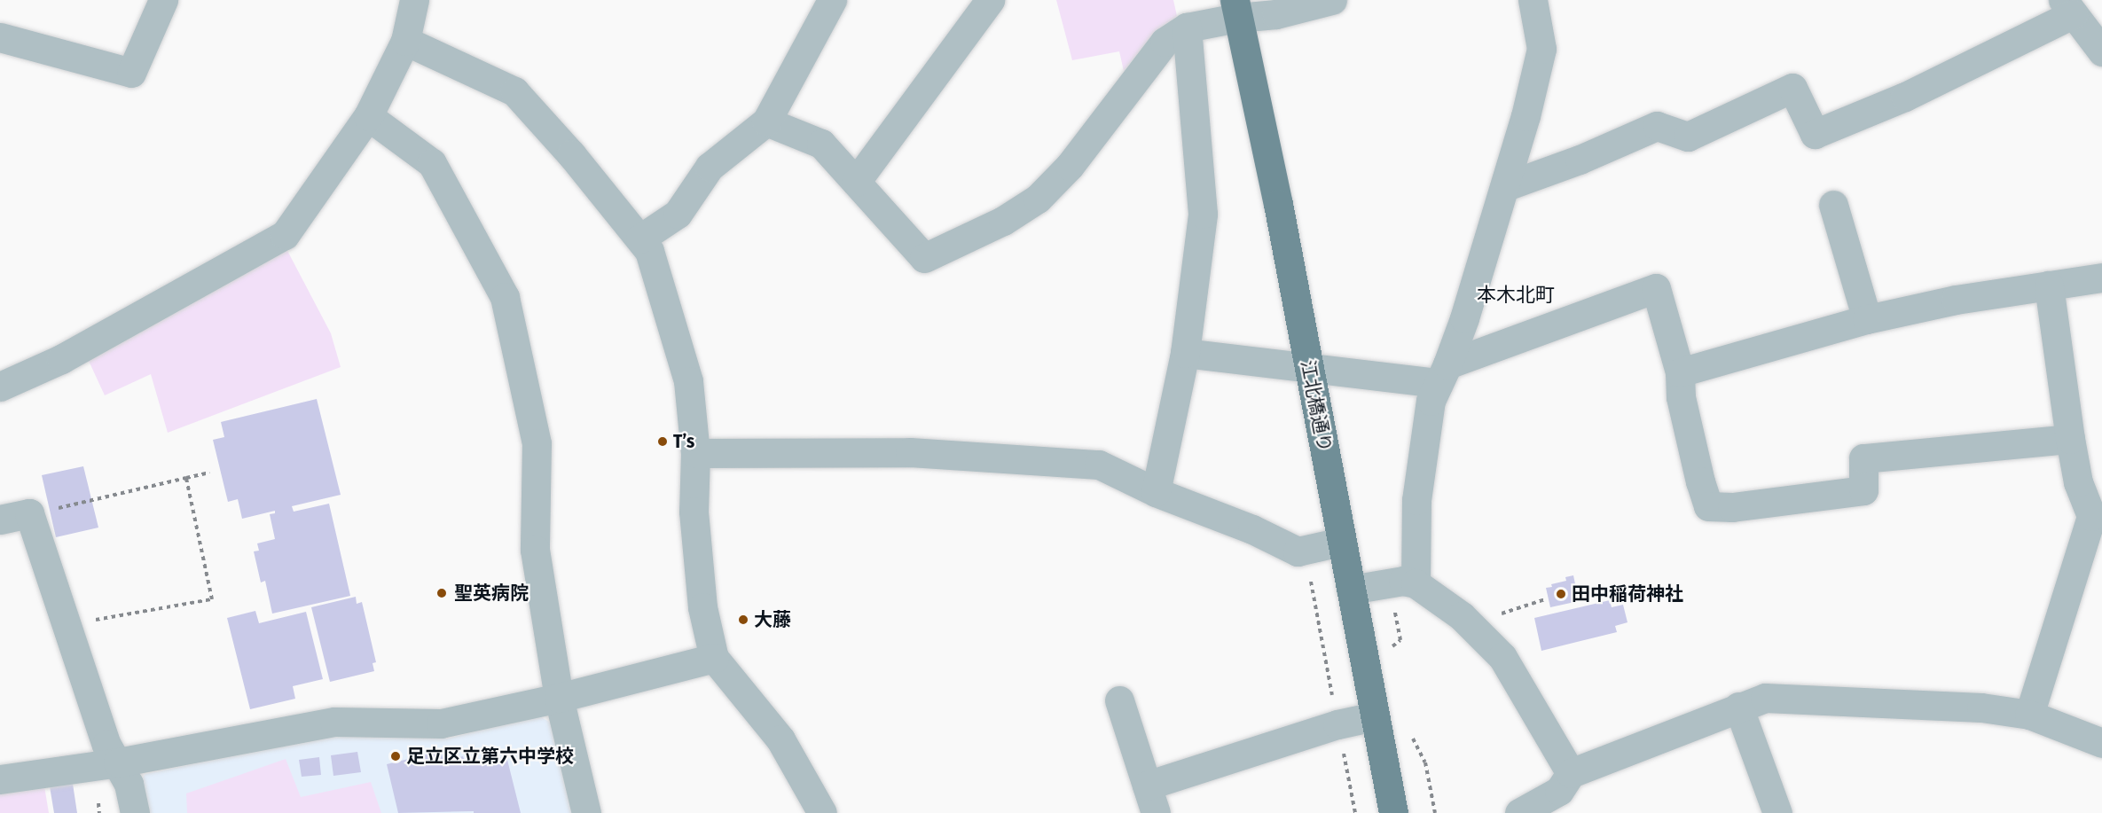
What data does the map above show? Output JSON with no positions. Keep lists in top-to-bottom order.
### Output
{
  "streets": {
    "main road": ["江北橋通り"]
  },
  "districts": ["本木北町"],
  "places": [
    "T’s",
    "聖英病院",
    "田中稲荷神社",
    "大藤",
    "足立区立第六中学校"
  ]
}
